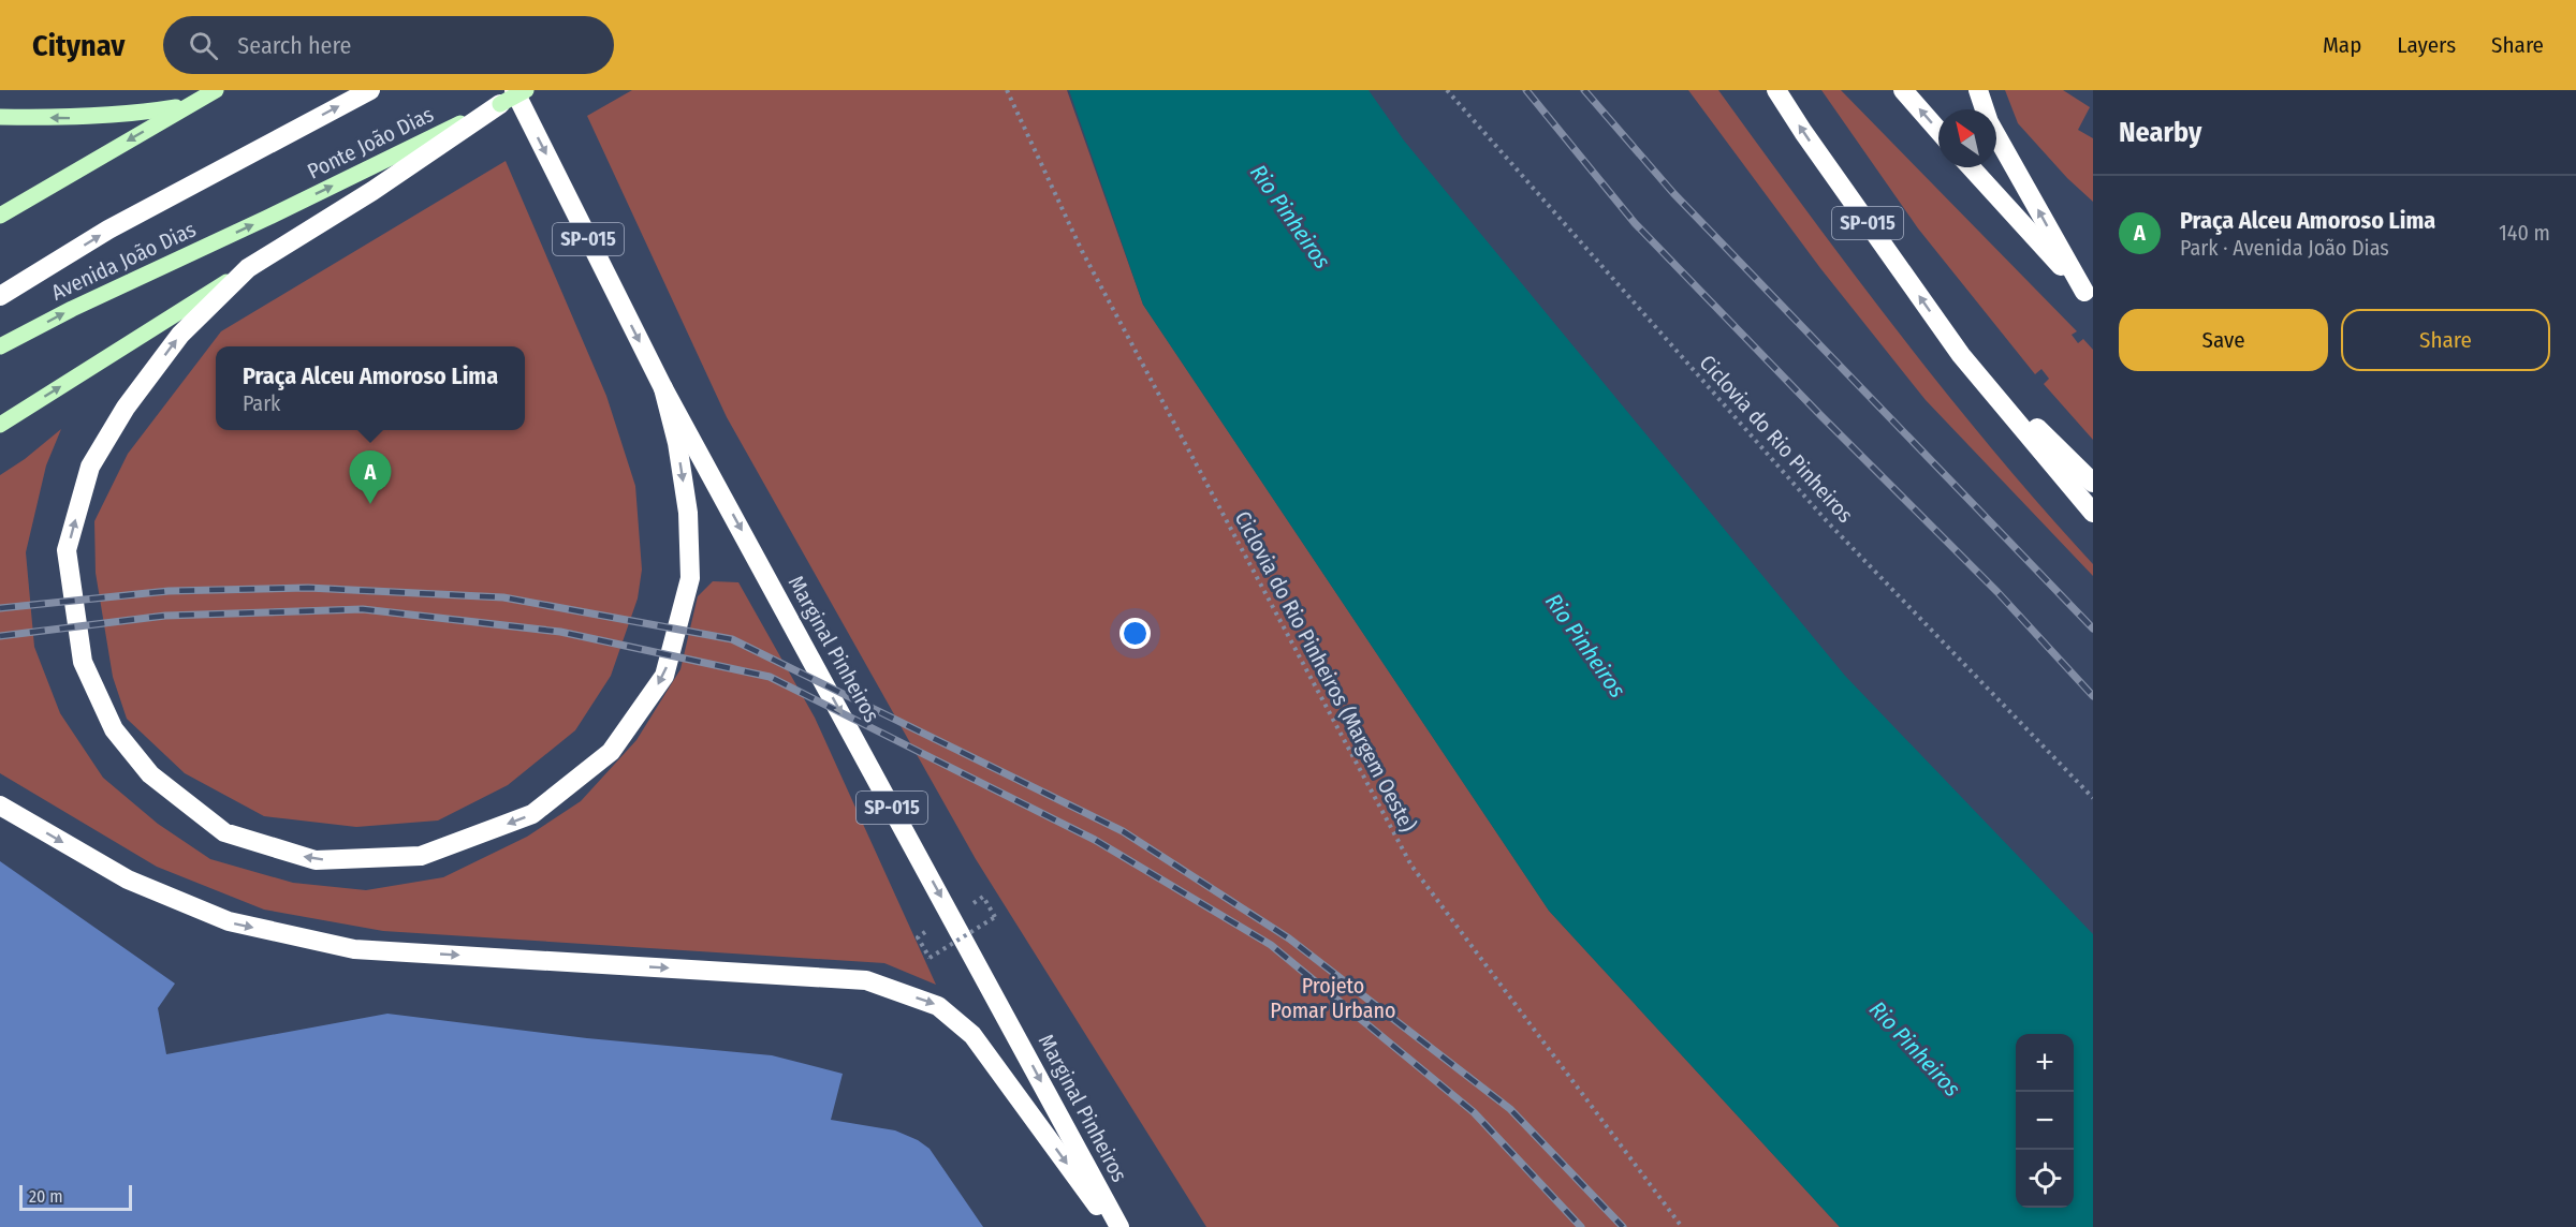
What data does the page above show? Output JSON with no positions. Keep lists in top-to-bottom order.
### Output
{
  "streets": {
    "highway": ["SP-015", "Marginal Pinheiros"],
    "main road": ["Ponte João Dias", "Avenida João Dias"],
    "path": ["Ciclovia do Rio Pinheiros", "Ciclovia do Rio Pinheiros (Margem Oeste)"]
  },
  "crossings": [
    ["Ponte João Dias", "Avenida João Dias"],
    ["Ponte João Dias", "Marginal Pinheiros"]
  ],
  "one_way": ["Ponte João Dias", "Marginal Pinheiros"],
  "water": ["Rio Pinheiros"],
  "parks": ["Projeto Pomar Urbano"],
  "scale_bar": "20 m",
  "north": "top left",
  "page": {
    "header": "Citynav",
    "search": "Search here",
    "nav": ["Map", "Layers", "Share"],
    "heading": "Nearby",
    "list": [
      {
        "mark": "A",
        "name": "Praça Alceu Amoroso Lima",
        "note": "Park · Avenida João Dias",
        "value": "140 m"
      }
    ],
    "buttons": ["Save", "Share"],
    "popup": ["Praça Alceu Amoroso Lima", "Park"],
    "pins": "A",
    "map_buttons": ["+", "−"],
    "scale": "20 m"
  }
}
